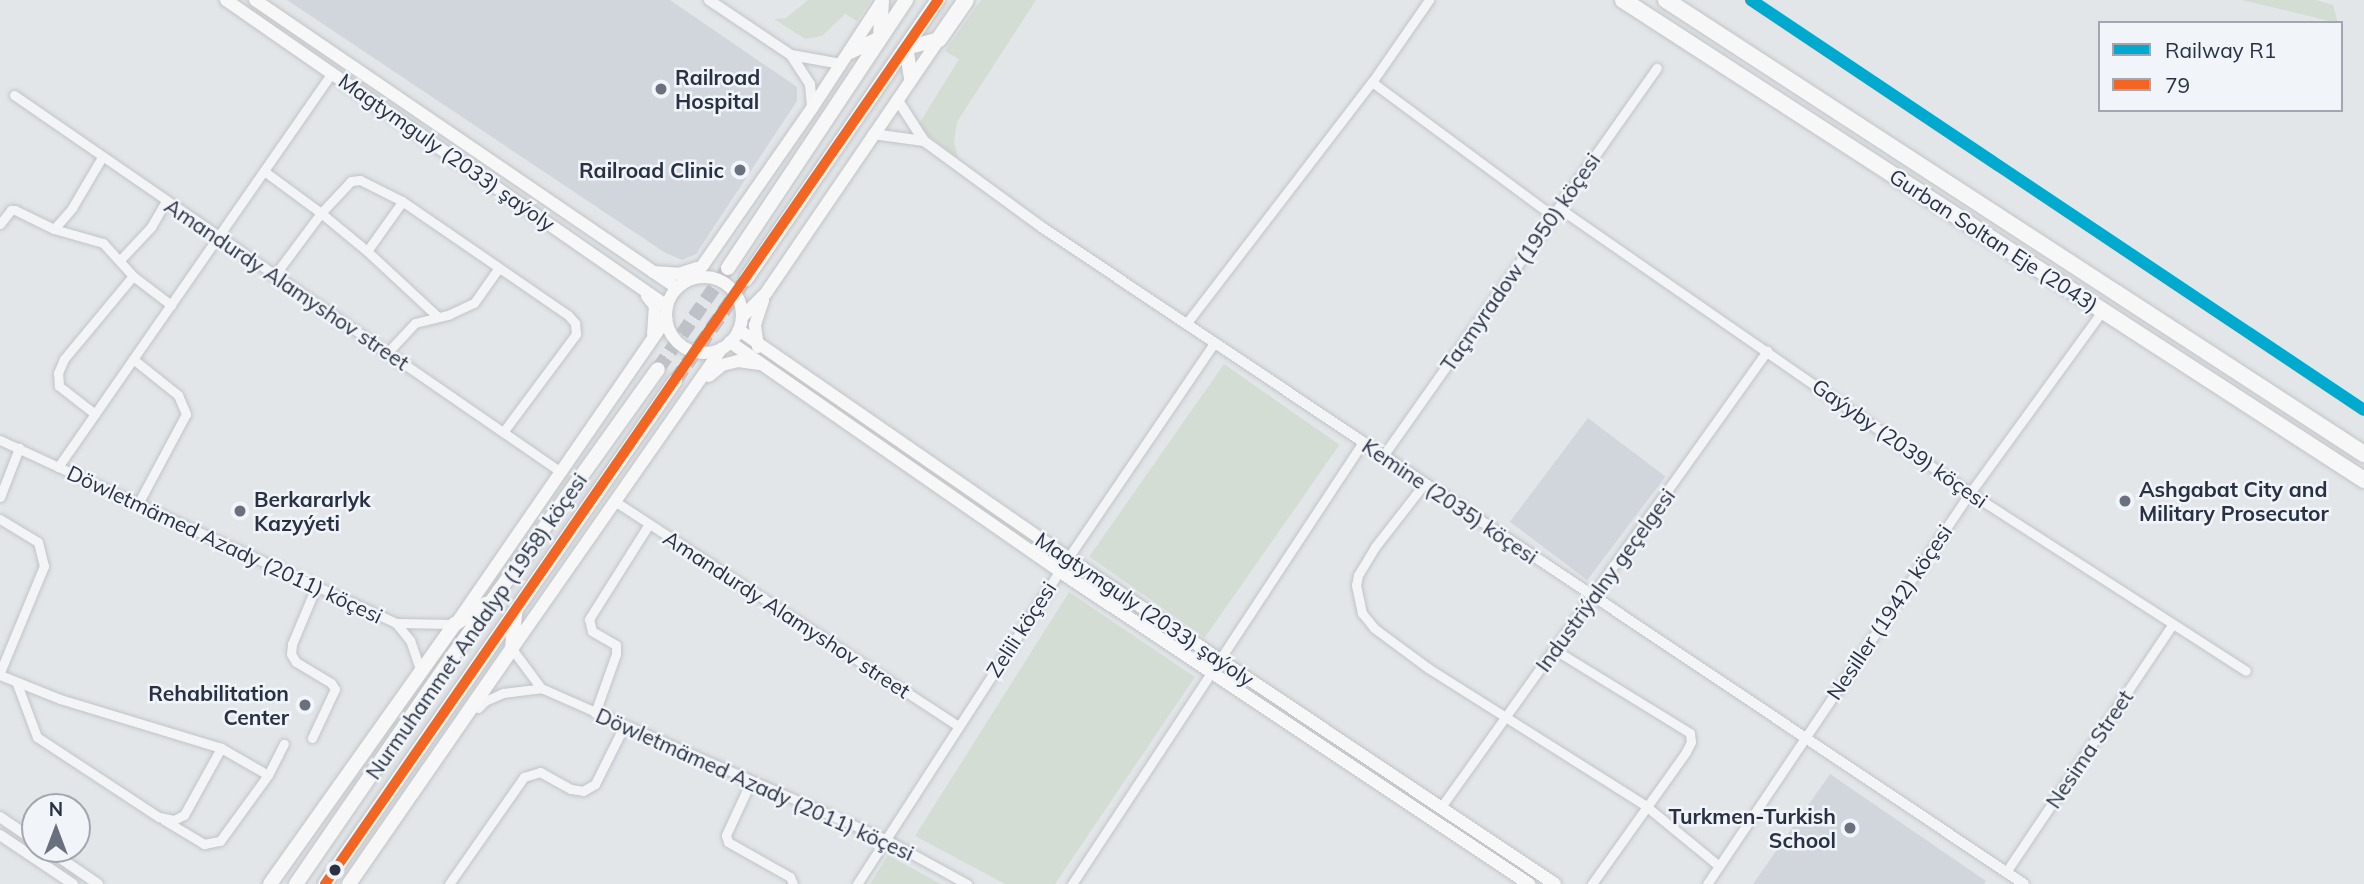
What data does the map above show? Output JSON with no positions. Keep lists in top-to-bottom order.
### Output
{
  "streets": {
    "highway": ["Gurban Soltan Eje (2043)"],
    "main road": ["Magtymguly (2033) şaýoly", "Nurmuhammet Andalyp (1958) köçesi"],
    "street": [
      "Taçmyradow (1950) köçesi",
      "Amandurdy Alamyshov street",
      "Gaýyby (2039) köçesi",
      "Kemine (2035) köçesi",
      "Döwletmämed Azady (2011) köçesi",
      "Industriýalny geçelgesi",
      "Nesiller (1942) köçesi",
      "Zelili köçesi",
      "Nesima Street"
    ]
  },
  "crossings": [
    ["Magtymguly (2033) şaýoly", "Industriýalny geçelgesi"],
    ["Magtymguly (2033) şaýoly", "Zelili köçesi"],
    ["Gurban Soltan Eje (2043)", "Nesiller (1942) köçesi"],
    ["Taçmyradow (1950) köçesi", "Gaýyby (2039) köçesi"],
    ["Taçmyradow (1950) köçesi", "Kemine (2035) köçesi"],
    ["Amandurdy Alamyshov street", "Zelili köçesi"],
    ["Gaýyby (2039) köçesi", "Industriýalny geçelgesi"],
    ["Gaýyby (2039) köçesi", "Nesiller (1942) köçesi"],
    ["Gaýyby (2039) köçesi", "Nesima Street"],
    ["Kemine (2035) köçesi", "Industriýalny geçelgesi"],
    ["Kemine (2035) köçesi", "Nesiller (1942) köçesi"],
    ["Kemine (2035) köçesi", "Zelili köçesi"],
    ["Kemine (2035) köçesi", "Nesima Street"],
    ["Döwletmämed Azady (2011) köçesi", "Nurmuhammet Andalyp (1958) köçesi"],
    ["Döwletmämed Azady (2011) köçesi", "Zelili köçesi"]
  ],
  "places": [
    "Railroad Hospital",
    "Railroad Clinic",
    "Ashgabat City and Military Prosecutor",
    "Berkararlyk Kazyýeti",
    "Rehabilitation Center",
    "Turkmen-Turkish School"
  ],
  "lines": ["rail line R1", "transit line 79"],
  "legend": ["Railway R1", "79"],
  "north": "top"
}
